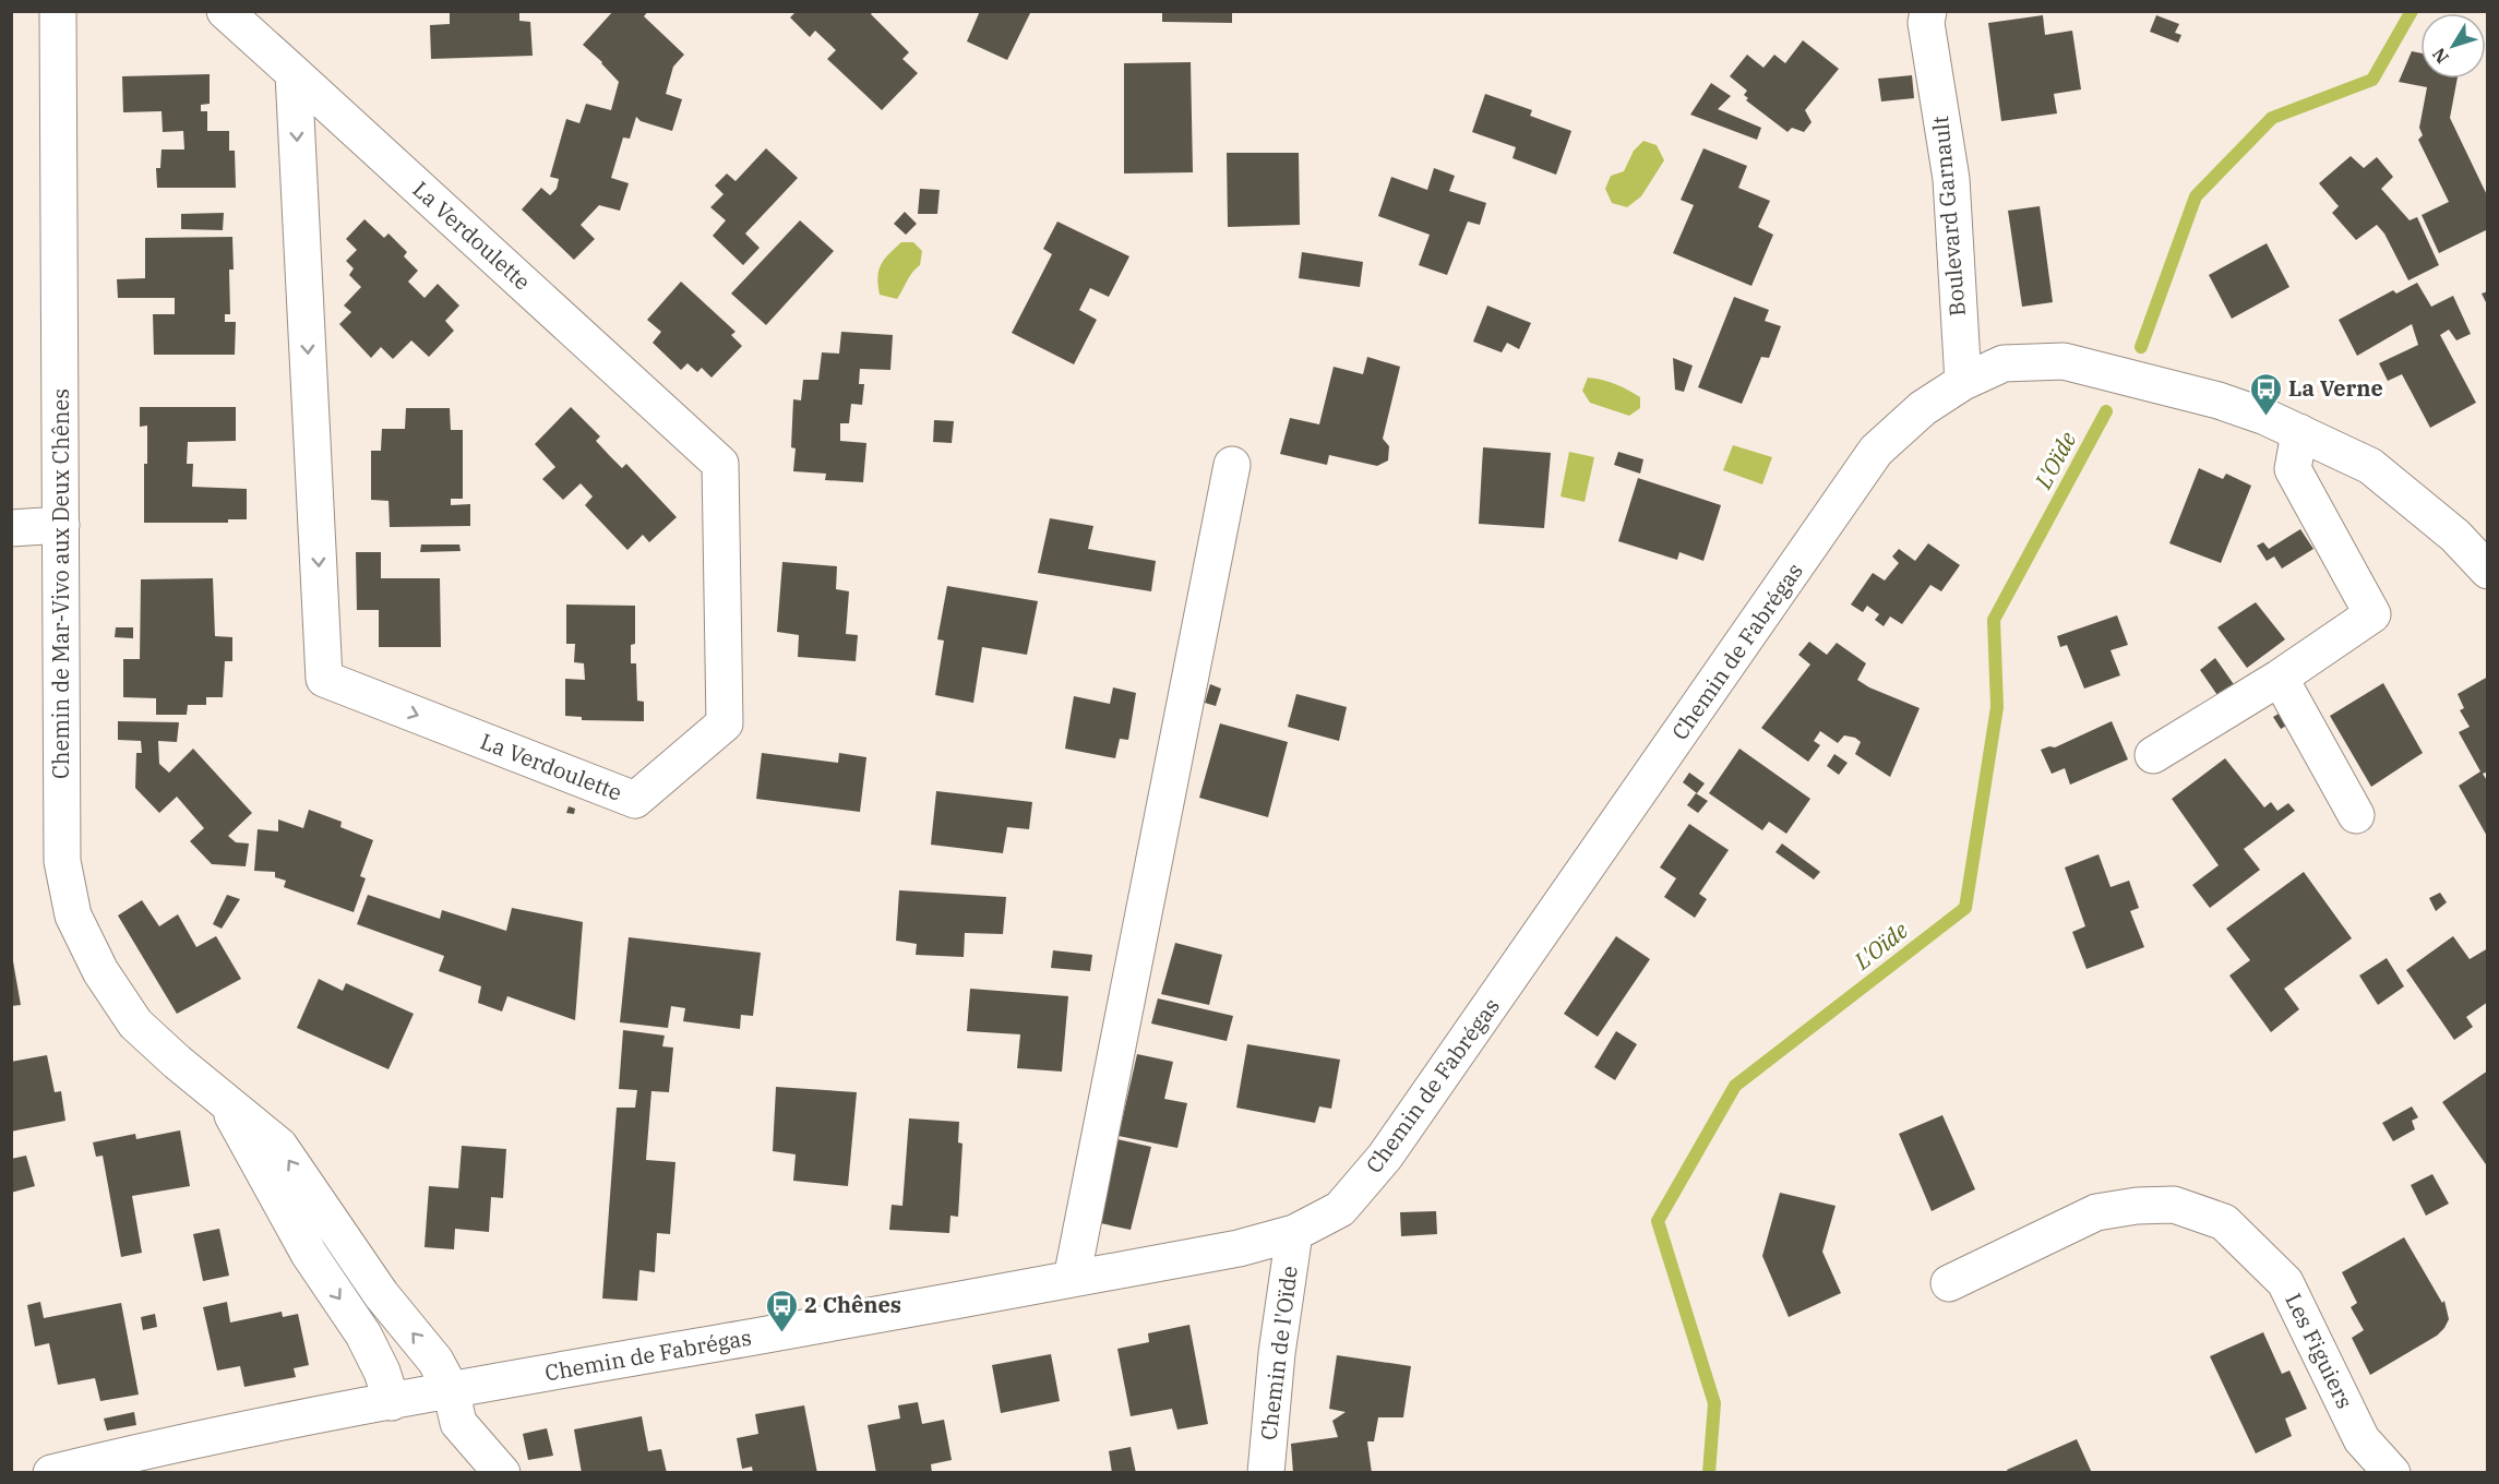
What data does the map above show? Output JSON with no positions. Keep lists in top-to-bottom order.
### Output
{
  "streets": {
    "street": [
      "Boulevard Garnault",
      "La Verdoulette",
      "Chemin de Mar-Vivo aux Deux Chênes",
      "Chemin de Fabrégas",
      "Les Figuiers",
      "Chemin de l'Oïde"
    ]
  },
  "crossings": [
    ["Boulevard Garnault", "Chemin de Fabrégas"],
    ["Chemin de Mar-Vivo aux Deux Chênes", "Chemin de Fabrégas"],
    ["Chemin de Fabrégas", "Chemin de l'Oïde"]
  ],
  "water": ["L'Oïde"],
  "places": {
    "bus stop": ["La Verne", "2 Chênes"]
  },
  "north": "bottom left"
}
